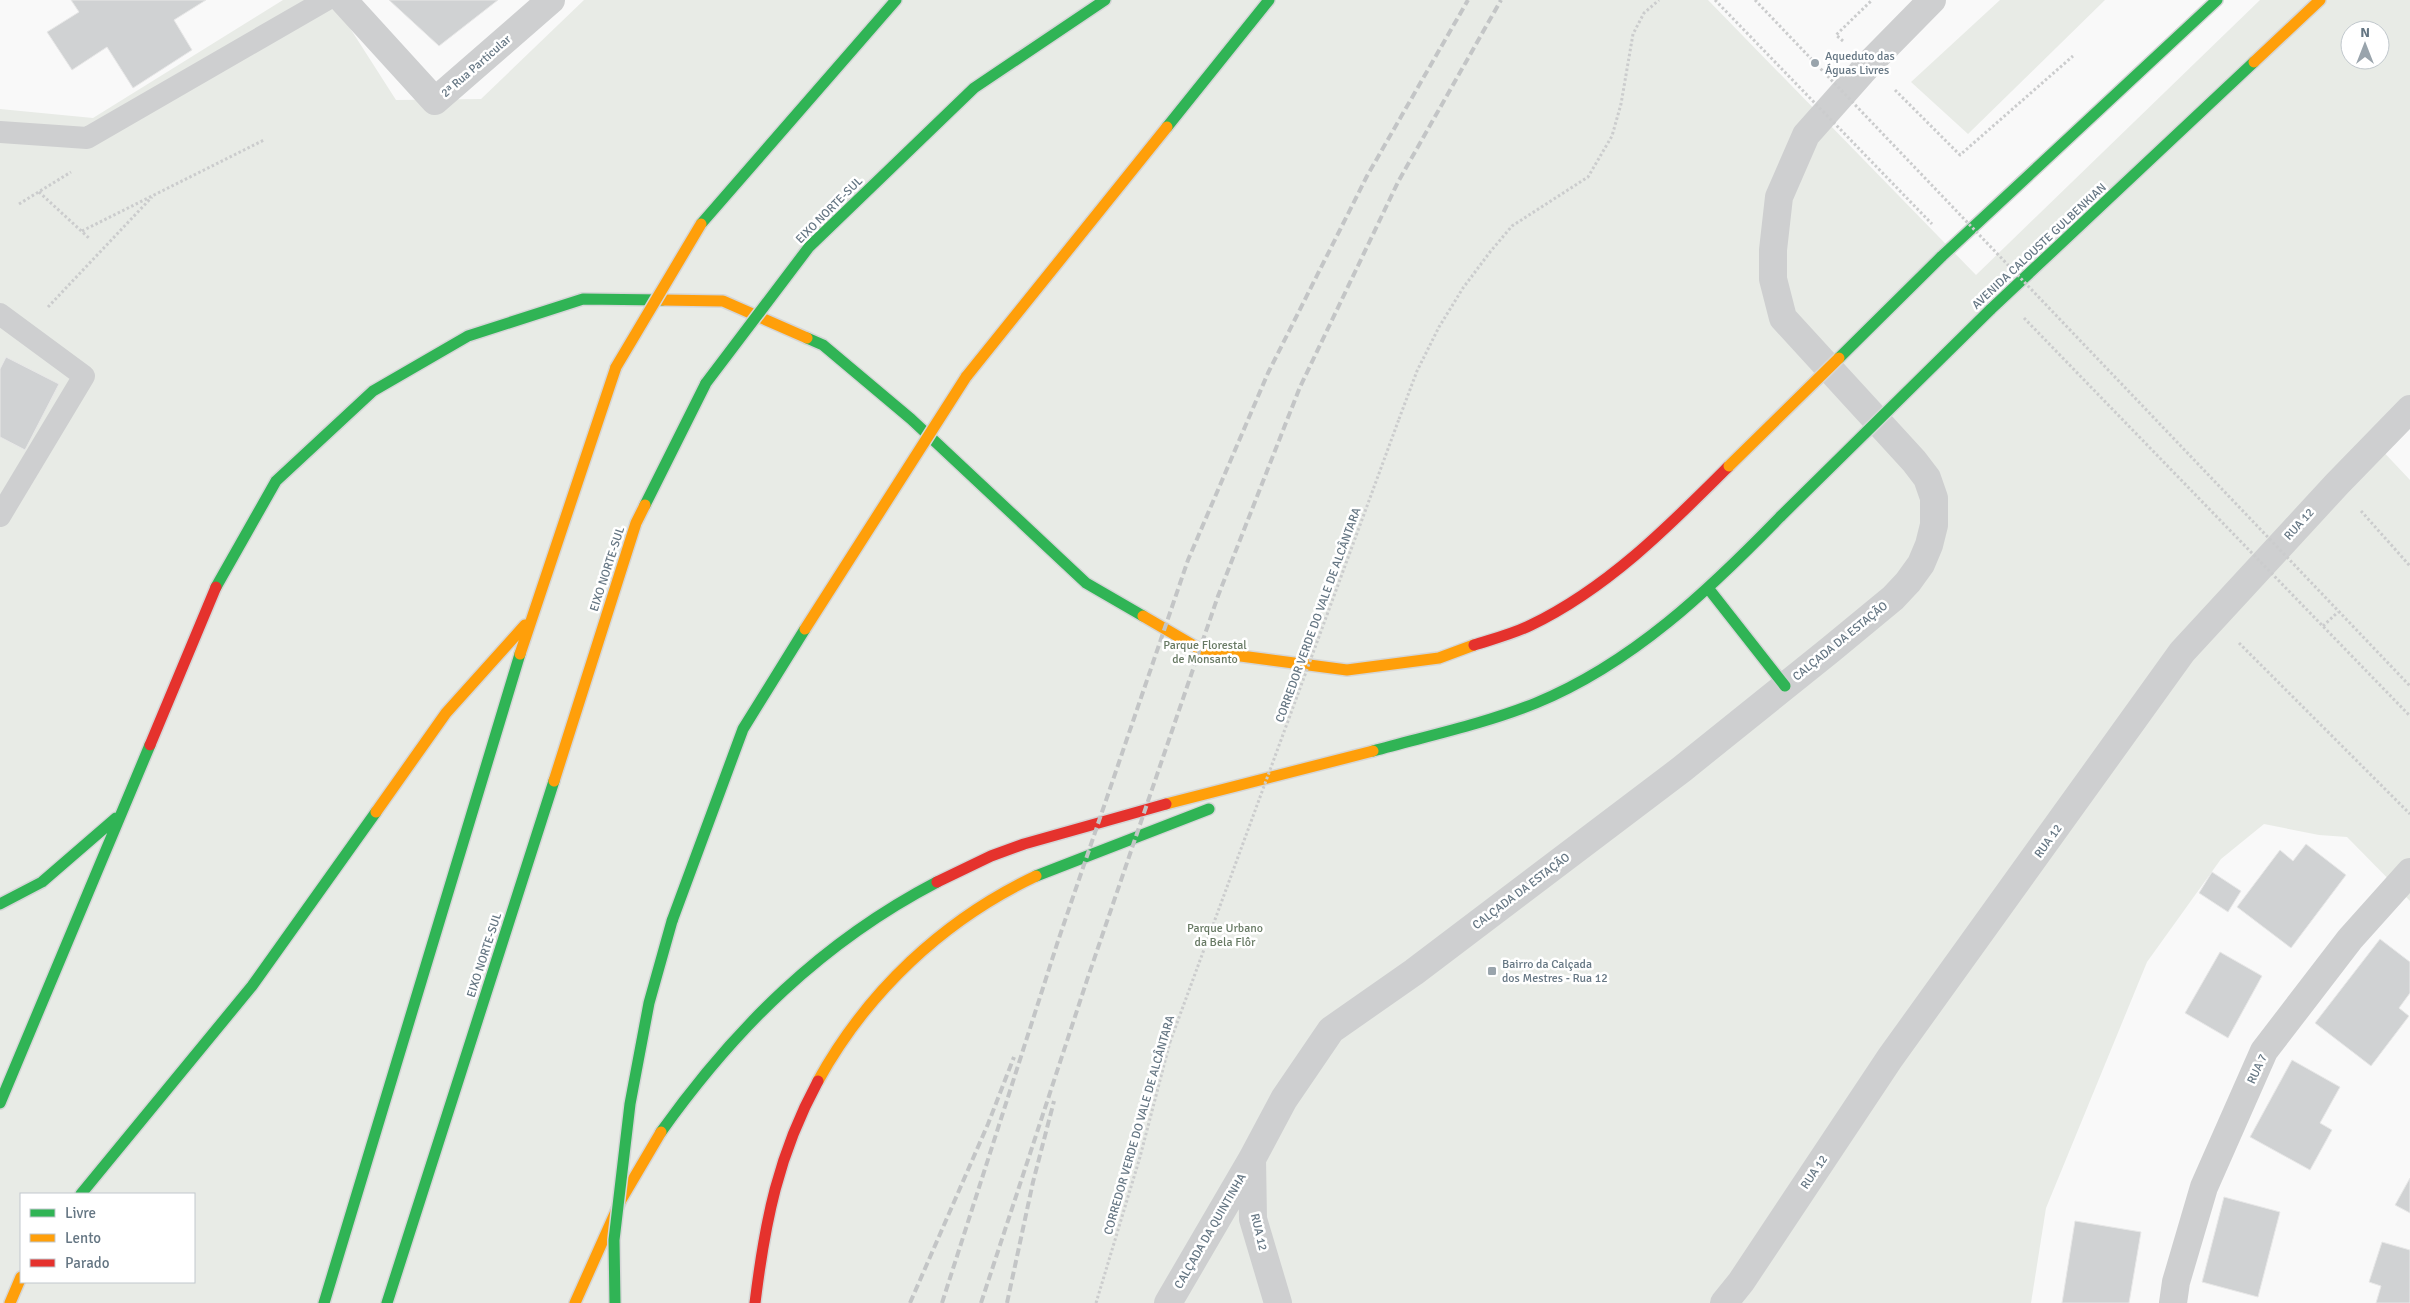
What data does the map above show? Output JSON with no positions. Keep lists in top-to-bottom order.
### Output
{
  "streets": {
    "main road": ["EIXO NORTE-SUL", "AVENIDA CALOUSTE GULBENKIAN"],
    "street": [
      "2ª Rua Particular",
      "RUA 12",
      "CALÇADA DA ESTAÇÃO",
      "RUA 7",
      "CALÇADA DA QUINTINHA"
    ],
    "path": ["CORREDOR VERDE DO VALE DE ALCÂNTARA"]
  },
  "crossings": [
    ["RUA 12", "CALÇADA DA ESTAÇÃO"],
    ["RUA 12", "CALÇADA DA QUINTINHA"],
    ["CALÇADA DA ESTAÇÃO", "CALÇADA DA QUINTINHA"]
  ],
  "parks": ["Parque Florestal de Monsanto", "Parque Urbano da Bela Flôr"],
  "places": {
    "other": ["Aqueduto das Águas Livres"],
    "transit": ["Bairro da Calçada dos Mestres - Rua 12"]
  },
  "legend": ["Livre", "Lento", "Parado"],
  "north": "top"
}
